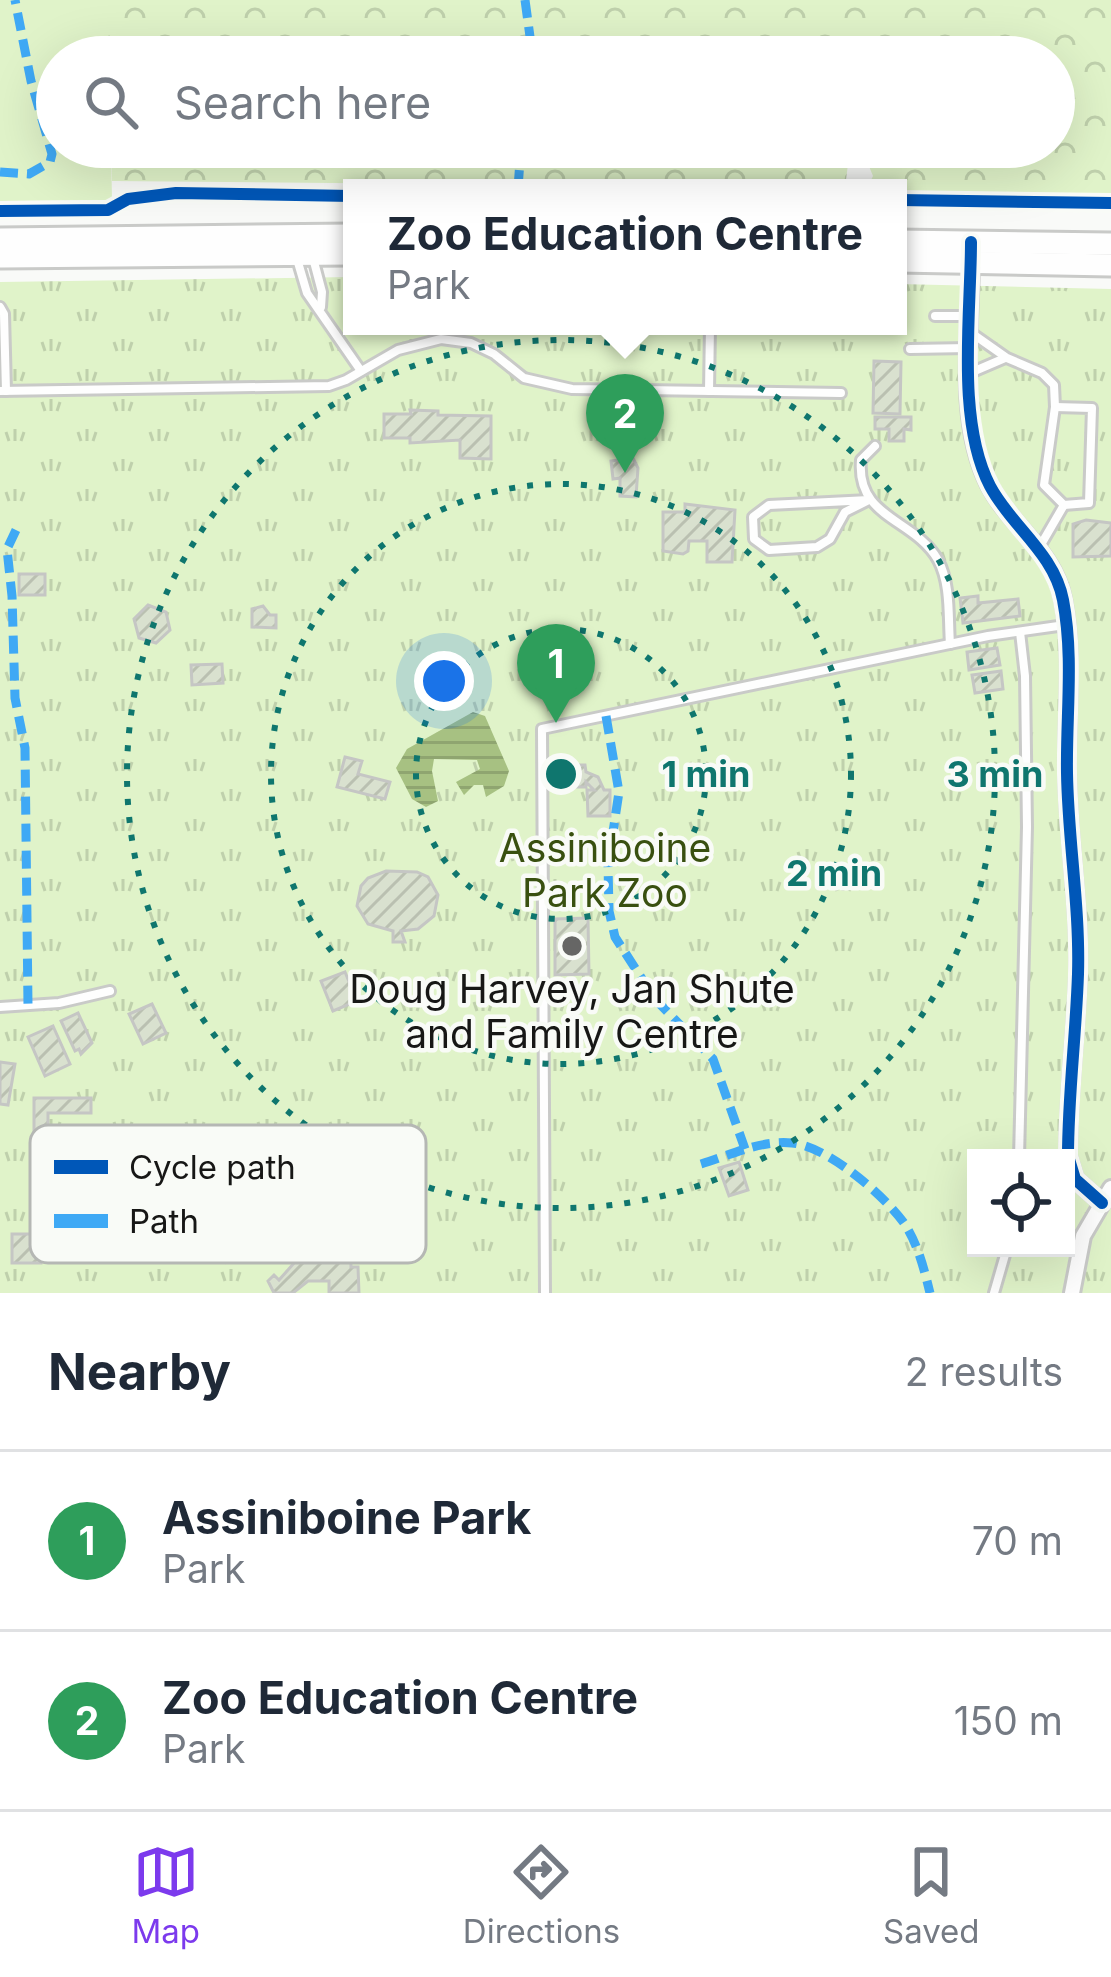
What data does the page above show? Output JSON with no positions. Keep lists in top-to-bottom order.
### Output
{
  "parks": ["Assiniboine Park Zoo"],
  "places": ["Doug Harvey, Jan Shute and Family Centre"],
  "legend": ["Cycle path", "Path"],
  "page": {
    "search": "Search here",
    "popup": ["Zoo Education Centre", "Park"],
    "pins": ["2", "1"],
    "heading": ["Nearby", "2 results"],
    "list": [
      {
        "mark": "1",
        "name": "Assiniboine Park",
        "note": "Park",
        "value": "70 m"
      },
      {
        "mark": "2",
        "name": "Zoo Education Centre",
        "note": "Park",
        "value": "150 m"
      }
    ],
    "nav": ["Map", "Directions", "Saved"]
  },
  "rings": ["1 min", "3 min", "2 min"]
}
